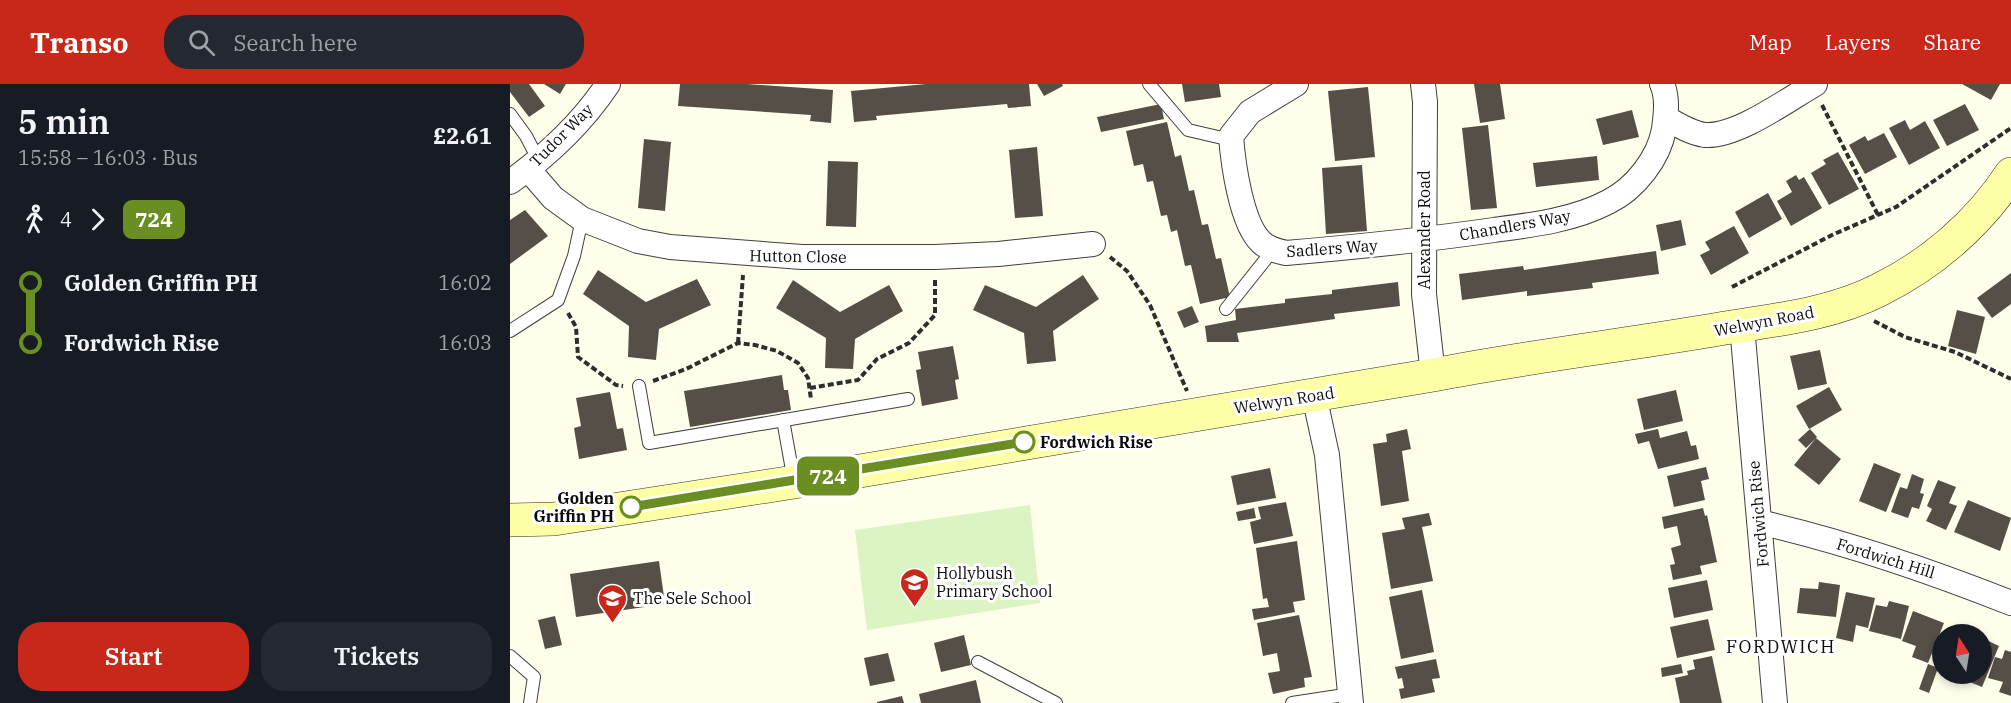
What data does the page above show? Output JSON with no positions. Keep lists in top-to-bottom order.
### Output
{
  "streets": {
    "main road": ["Welwyn Road"],
    "street": [
      "Tudor Way",
      "Chandlers Way",
      "Alexander Road",
      "Sadlers Way",
      "Hutton Close",
      "Fordwich Rise",
      "Fordwich Hill"
    ]
  },
  "crossings": [
    ["Tudor Way", "Hutton Close"],
    ["Chandlers Way", "Alexander Road"],
    ["Chandlers Way", "Sadlers Way"],
    ["Alexander Road", "Sadlers Way"],
    ["Alexander Road", "Welwyn Road"],
    ["Welwyn Road", "Fordwich Rise"],
    ["Fordwich Rise", "Fordwich Hill"]
  ],
  "districts": ["FORDWICH"],
  "places": {
    "other": ["Fordwich Rise", "Golden Griffin PH"],
    "school or university": ["Hollybush Primary School", "The Sele School"]
  },
  "lines": ["bus line 724"],
  "north": "top",
  "page": {
    "header": "Transo",
    "search": "Search here",
    "nav": ["Map", "Layers", "Share"],
    "heading": ["5 min", "15:58 – 16:03 · Bus", "£2.61"],
    "on_map": "724",
    "legs": ["4", "724"],
    "list": [
      {
        "name": "Golden Griffin PH",
        "value": "16:02"
      },
      {
        "name": "Fordwich Rise",
        "value": "16:03"
      }
    ],
    "buttons": ["Start", "Tickets"]
  }
}
